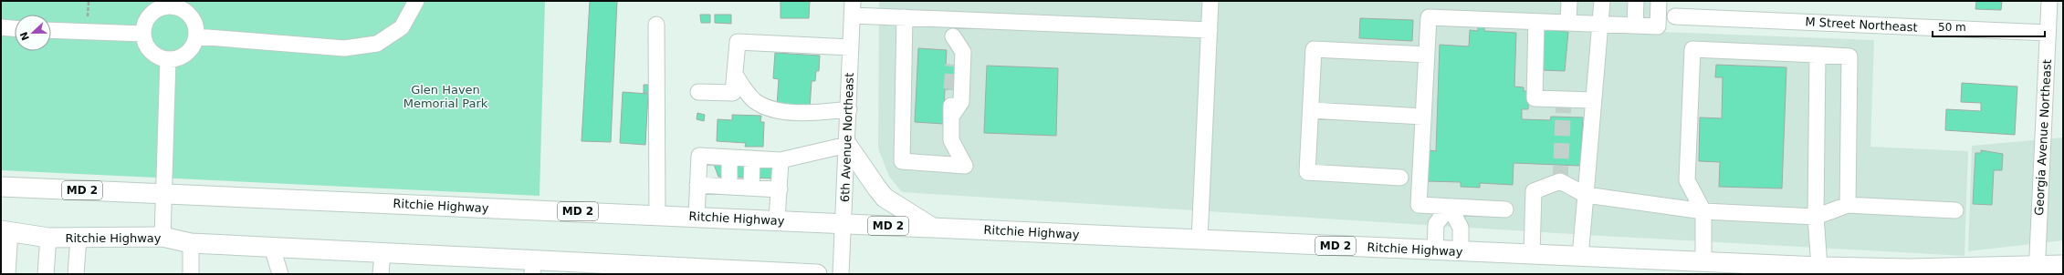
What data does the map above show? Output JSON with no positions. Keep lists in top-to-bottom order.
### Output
{
  "streets": {
    "main road": ["MD 2", "Ritchie Highway"],
    "street": ["M Street Northeast", "6th Avenue Northeast", "Georgia Avenue Northeast"]
  },
  "crossings": [
    ["M Street Northeast", "Georgia Avenue Northeast"],
    ["6th Avenue Northeast", "Ritchie Highway"],
    ["Georgia Avenue Northeast", "Ritchie Highway"]
  ],
  "parks": ["Glen Haven Memorial Park"],
  "scale_bar": "50 m",
  "north": "left"
}
